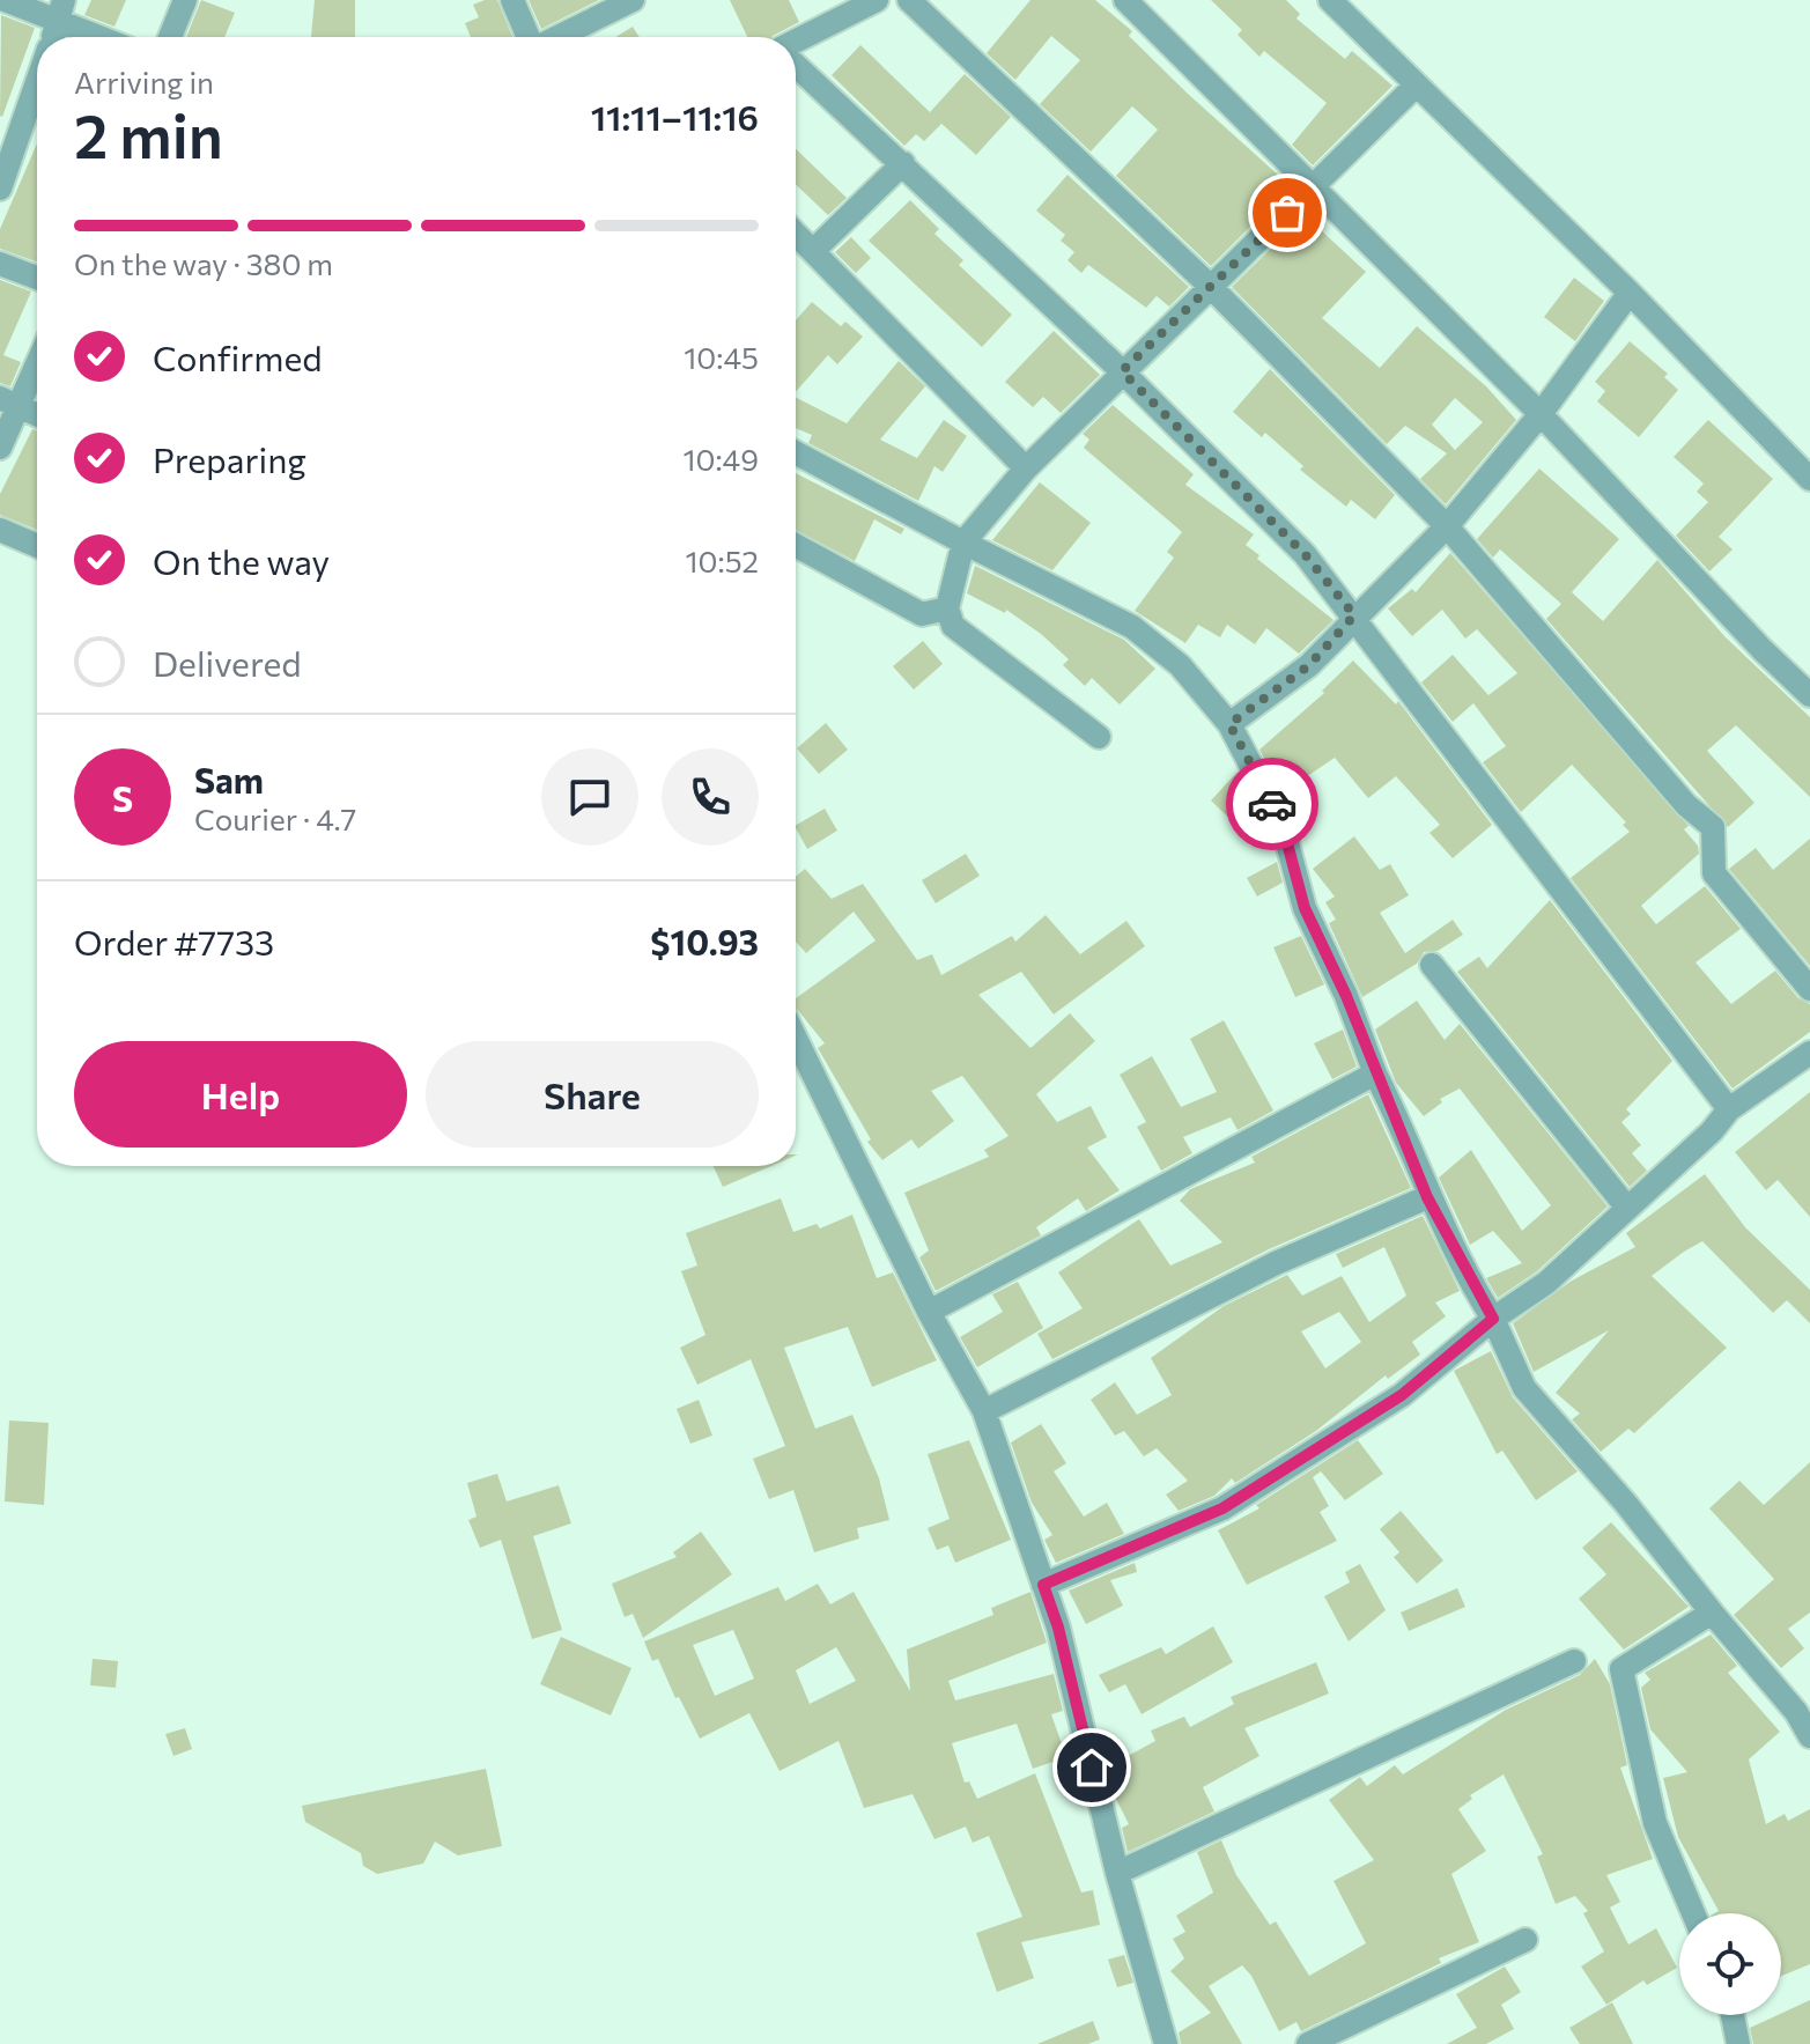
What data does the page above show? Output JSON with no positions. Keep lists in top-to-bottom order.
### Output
{
  "page": {
    "heading": ["2 min", "Arriving in", "11:11–11:16"],
    "panel": [
      "Sam",
      "Courier · 4.7",
      "Order #7733",
      "$10.93"
    ],
    "bar": "On the way · 380 m",
    "list": [
      ["Confirmed", "10:45"],
      ["Preparing", "10:49"],
      ["On the way", "10:52"],
      "Delivered"
    ],
    "round": "S",
    "buttons": ["Help", "Share"]
  }
}
